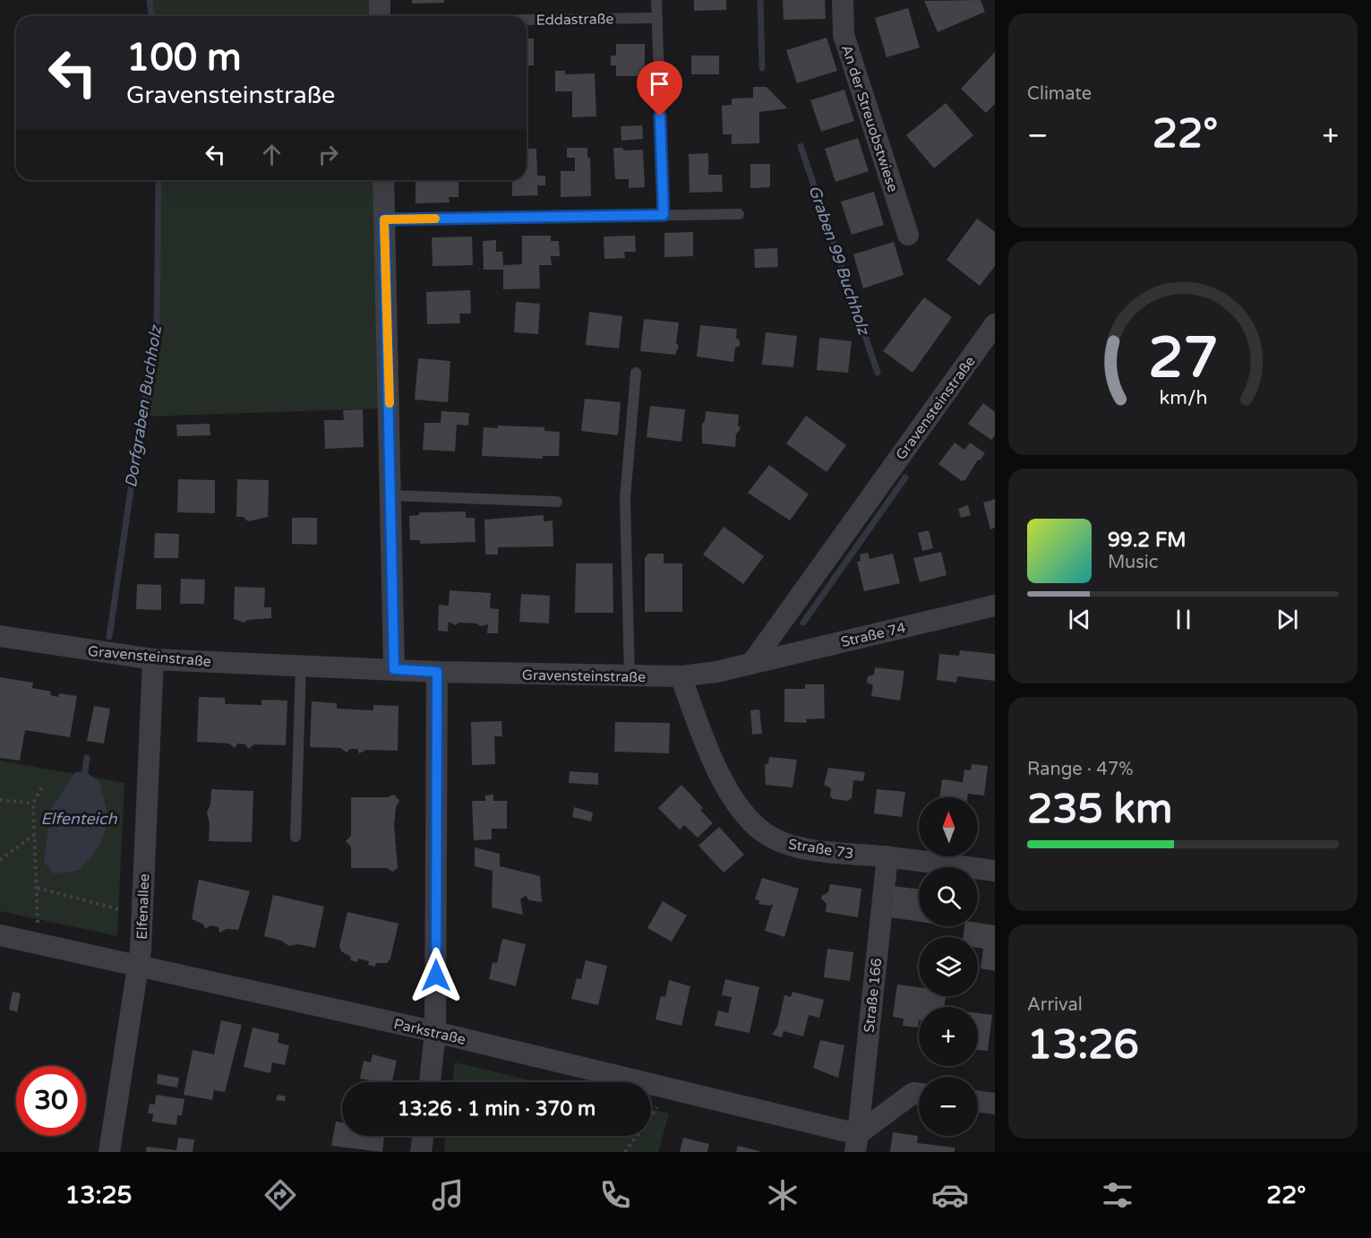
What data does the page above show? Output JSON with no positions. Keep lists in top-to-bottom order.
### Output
{
  "streets": {
    "street": [
      "An der Streuobstwiese",
      "Gravensteinstraße",
      "Straße 74",
      "Straße 73",
      "Elfenallee",
      "Straße 166",
      "Parkstraße"
    ],
    "lane": ["Eddastraße"]
  },
  "crossings": [
    ["Gravensteinstraße", "Straße 74"],
    ["Gravensteinstraße", "Straße 73"],
    ["Gravensteinstraße", "Elfenallee"],
    ["Straße 73", "Straße 166"],
    ["Elfenallee", "Parkstraße"],
    ["Straße 166", "Parkstraße"]
  ],
  "water": ["Graben 99 Buchholz", "Dorfgraben Buchholz", "Elfenteich"],
  "north": "top",
  "page": {
    "tile": [
      "Climate",
      ["Range · 47%", "235 km"],
      ["Arrival", "13:26"]
    ],
    "turn": ["100 m", "Gravensteinstraße"],
    "heat": ["−", "22°", "+"],
    "song": ["99.2 FM", "Music"],
    "map_buttons": ["+", "−"],
    "limit": "30",
    "trip": "13:26 · 1 min · 370 m",
    "tabs": ["13:25", "22°"],
    "gauge": ["27", "km/h"]
  }
}
